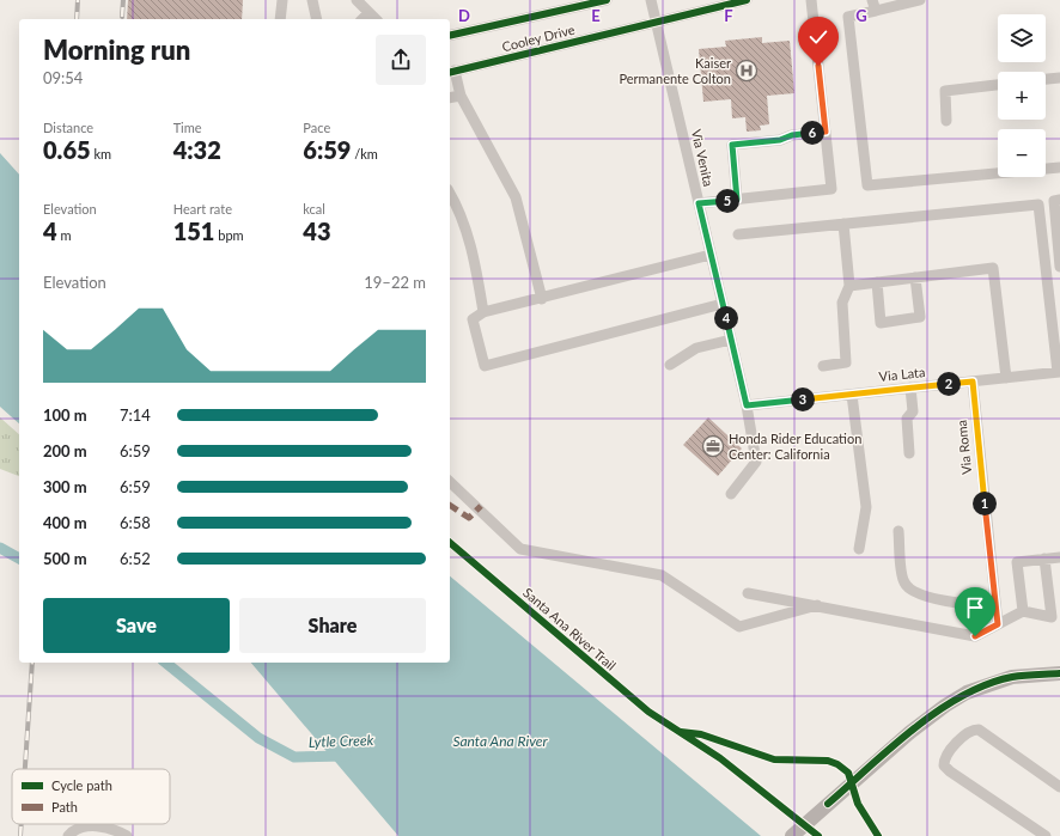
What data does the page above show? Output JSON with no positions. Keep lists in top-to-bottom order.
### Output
{
  "streets": {
    "street": [
      "Cooley Drive",
      "Via Venita",
      "Via Lata",
      "Via Roma"
    ],
    "cycle path": ["Santa Ana River Trail"]
  },
  "crossings": [
    ["Cooley Drive", "Via Venita"],
    ["Via Venita", "Via Lata"],
    ["Via Lata", "Via Roma"]
  ],
  "water": ["Lytle Creek", "Santa Ana River"],
  "places": {
    "hospital": ["Kaiser Permanente Colton"],
    "office": ["Honda Rider Education Center: California"]
  },
  "legend": ["Cycle path", "Path"],
  "page": {
    "map_buttons": ["+", "−"],
    "heading": ["Morning run", "09:54"],
    "stats": [
      ["Distance", "0.65 km"],
      ["Time", "4:32"],
      ["Pace", "6:59 /km"],
      ["Elevation", "4 m"],
      ["Heart rate", "151 bpm"],
      ["kcal", "43"]
    ],
    "pins": [
      "6",
      "5",
      "4",
      "2",
      "3",
      "1"
    ],
    "chart": ["Elevation", "19–22 m"],
    "list": [
      {
        "name": "100 m",
        "note": "7:14"
      },
      {
        "name": "200 m",
        "note": "6:59"
      },
      {
        "name": "300 m",
        "note": "6:59"
      },
      {
        "name": "400 m",
        "note": "6:58"
      },
      {
        "name": "500 m",
        "note": "6:52"
      }
    ],
    "buttons": ["Save", "Share"]
  },
  "grid": {
    "columns": [
      "D",
      "E",
      "F",
      "G"
    ]
  }
}
